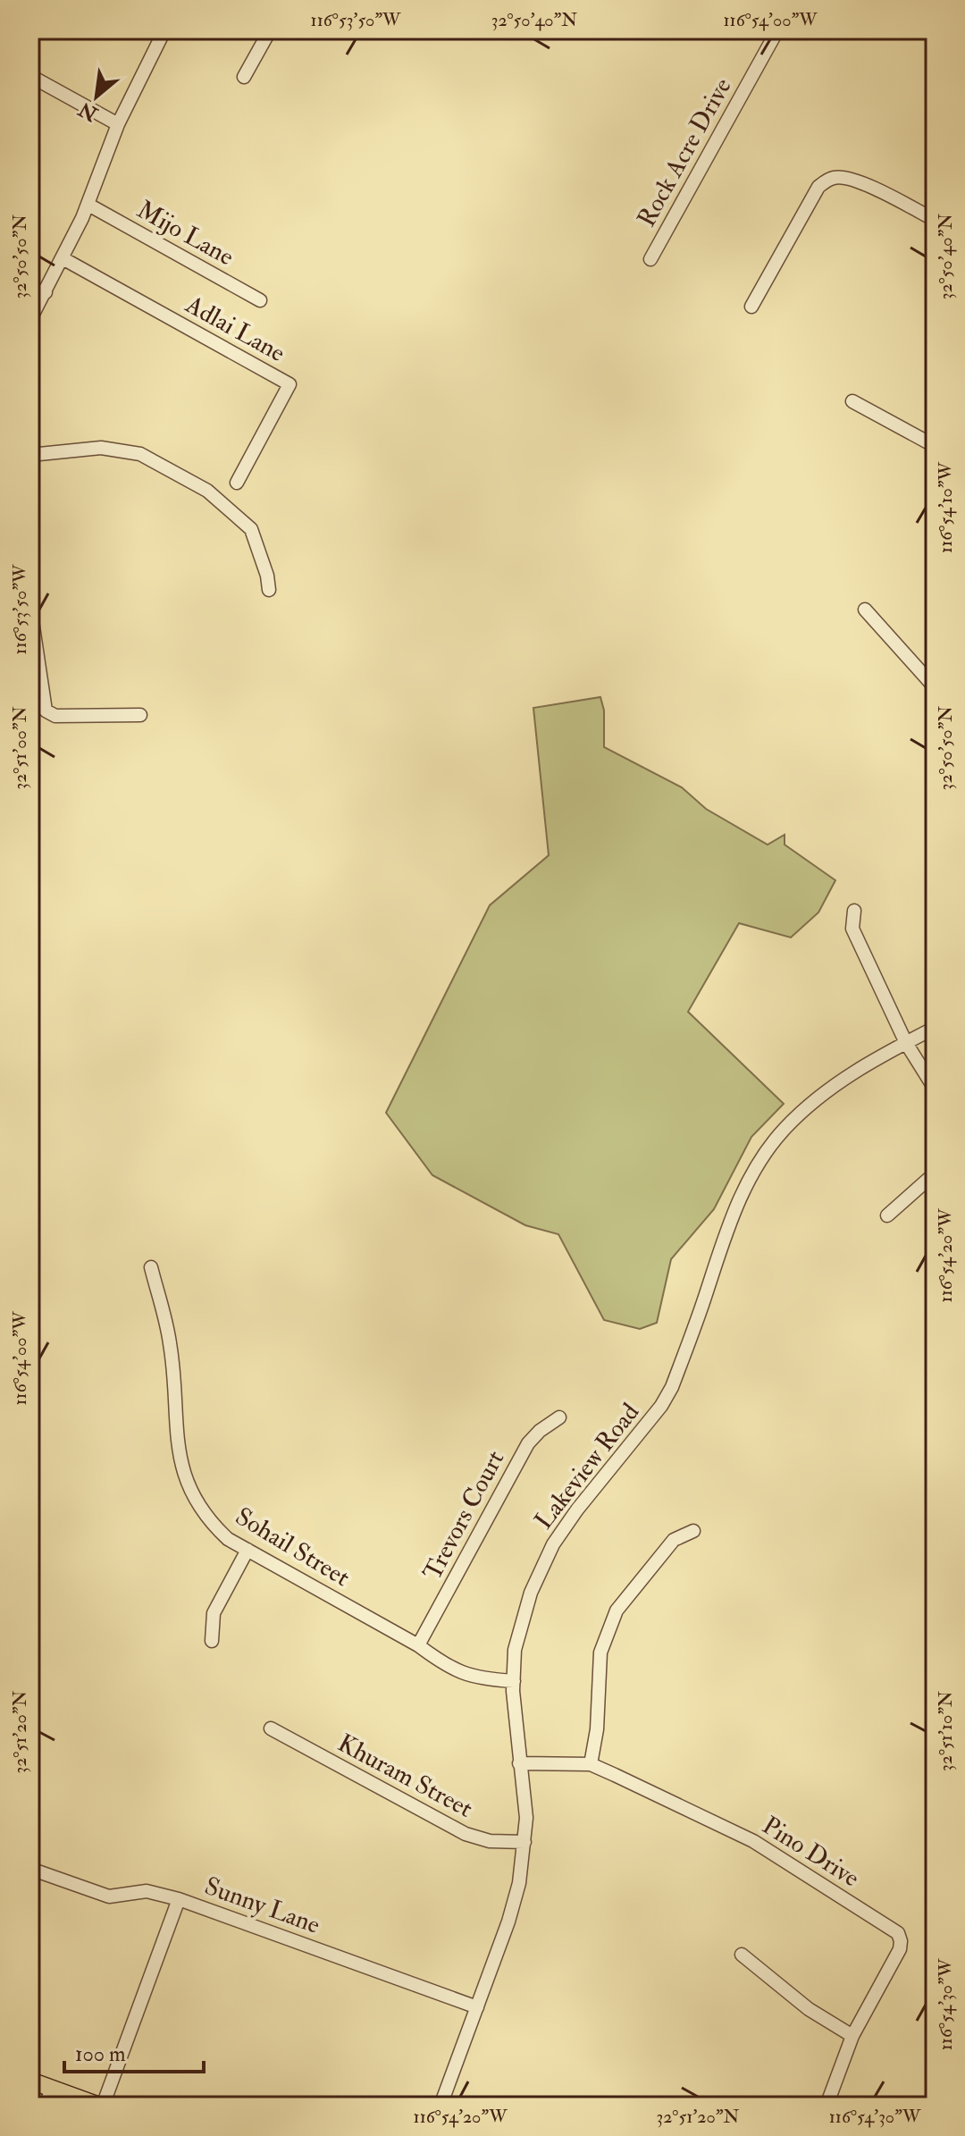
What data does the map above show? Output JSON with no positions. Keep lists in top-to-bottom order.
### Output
{
  "streets": {
    "street": [
      "Rock Acre Drive",
      "Mijo Lane",
      "Adlai Lane",
      "Lakeview Road",
      "Trevors Court",
      "Sohail Street",
      "Khuram Street",
      "Pino Drive",
      "Sunny Lane"
    ]
  },
  "crossings": [
    ["Lakeview Road", "Sohail Street"],
    ["Lakeview Road", "Khuram Street"],
    ["Lakeview Road", "Pino Drive"],
    ["Lakeview Road", "Sunny Lane"],
    ["Trevors Court", "Sohail Street"]
  ],
  "scale_bar": "100 m",
  "north": "bottom left",
  "coordinates": [
    "116°53'50\"W",
    "32°50'40\"N",
    "116°54'00\"W",
    "32°50'50\"N",
    "116°54'10\"W",
    "32°51'00\"N",
    "116°54'20\"W",
    "32°51'10\"N",
    "32°51'20\"N",
    "116°54'30\"W"
  ]
}
